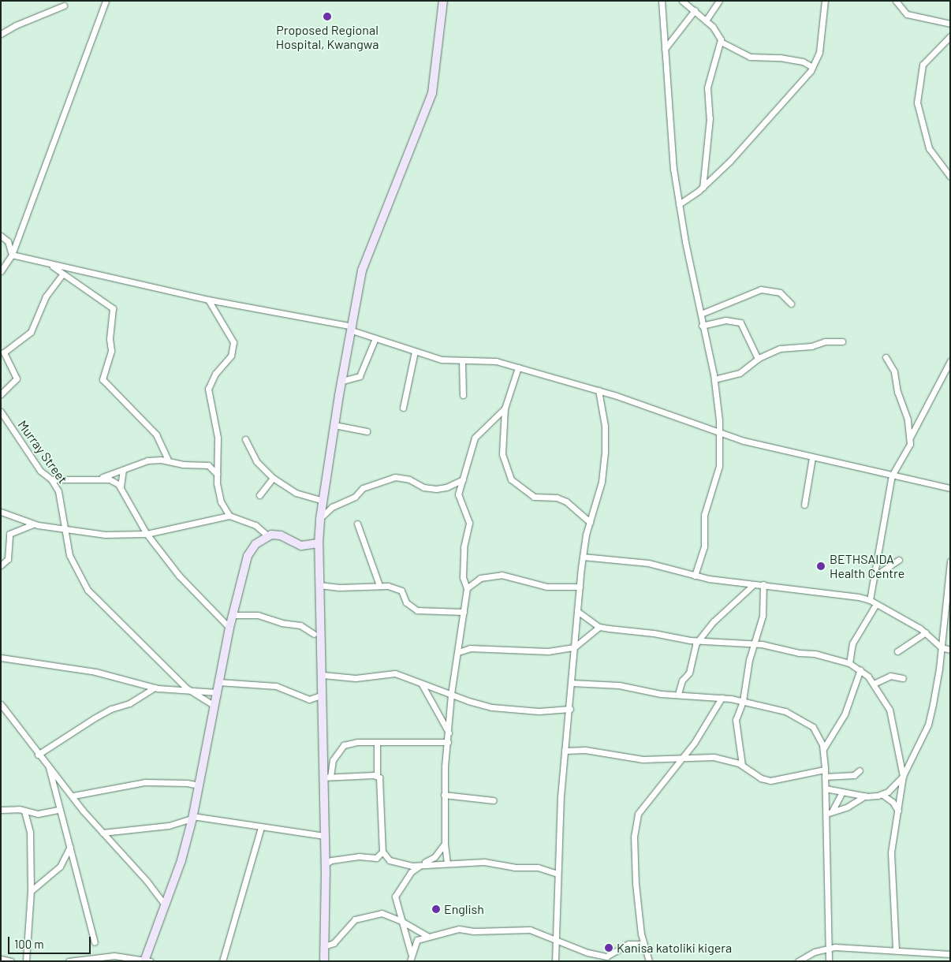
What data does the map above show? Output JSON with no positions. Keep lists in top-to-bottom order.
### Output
{
  "streets": {
    "street": ["Murray Street"]
  },
  "places": [
    "Proposed Regional Hospital, Kwangwa",
    "BETHSAIDA Health Centre",
    "English",
    "Kanisa katoliki kigera"
  ],
  "scale_bar": "100 m"
}
